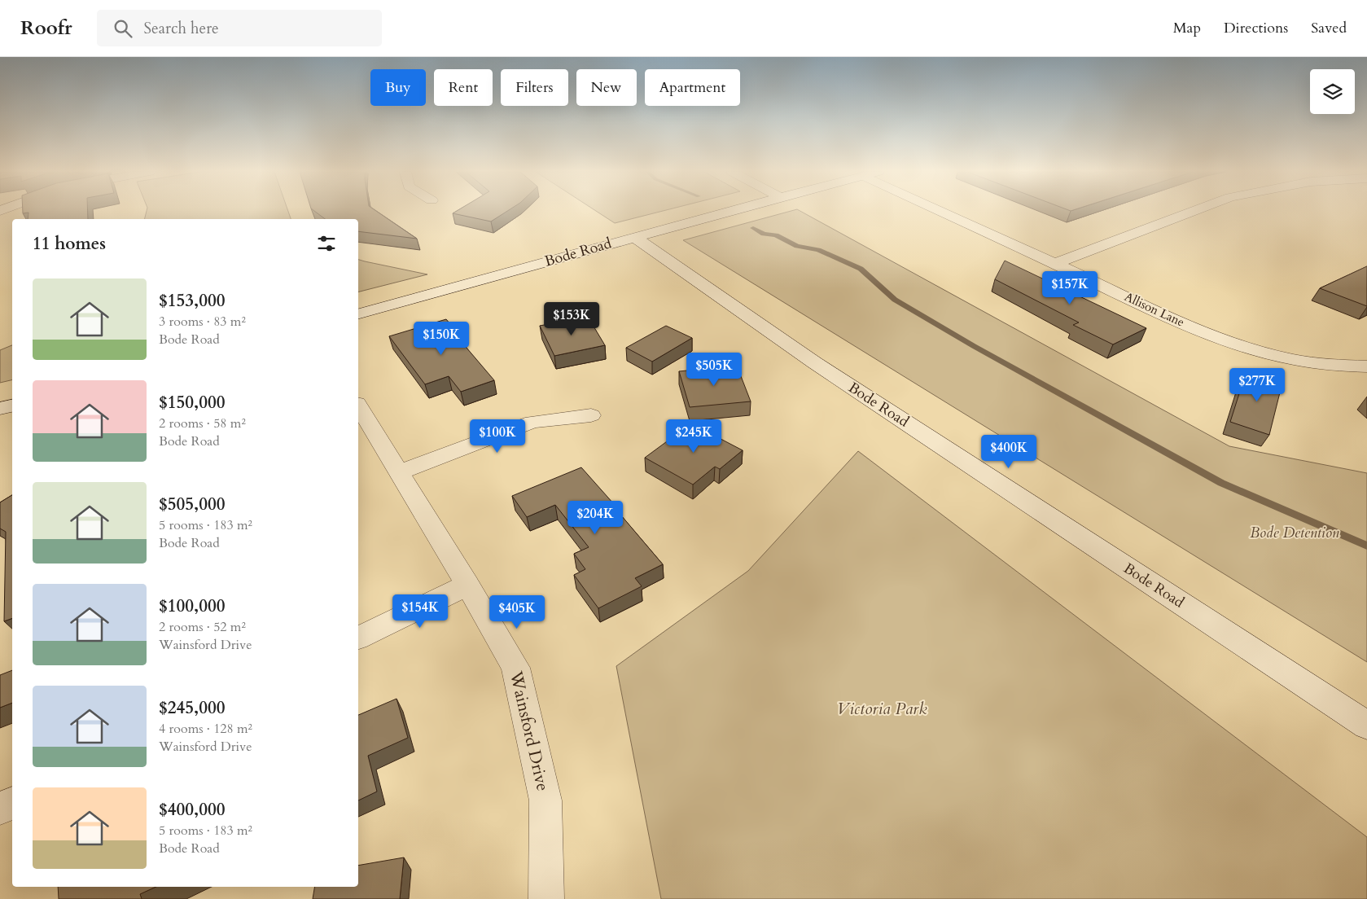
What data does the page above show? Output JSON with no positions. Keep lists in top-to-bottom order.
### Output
{
  "streets": {
    "street": ["Bode Road", "Allison Lane", "Wainsford Drive"]
  },
  "parks": ["Bode Detention", "Victoria Park"],
  "page": {
    "header": "Roofr",
    "search": "Search here",
    "nav": ["Map", "Directions", "Saved"],
    "chip": [
      "Buy",
      "Rent",
      "Filters",
      "New",
      "Apartment"
    ],
    "heading": "11 homes",
    "list": [
      {
        "name": "$153,000",
        "note": "3 rooms · 83 m² · Bode Road"
      },
      {
        "name": "$150,000",
        "note": "2 rooms · 58 m² · Bode Road"
      },
      {
        "name": "$505,000",
        "note": "5 rooms · 183 m² · Bode Road"
      },
      {
        "name": "$100,000",
        "note": "2 rooms · 52 m² · Wainsford Drive"
      },
      {
        "name": "$245,000",
        "note": "4 rooms · 128 m² · Wainsford Drive"
      },
      {
        "name": "$400,000",
        "note": "5 rooms · 183 m² · Bode Road"
      }
    ],
    "price": [
      "$157K",
      "$153K",
      "$150K",
      "$505K",
      "$277K",
      "$100K",
      "$245K",
      "$400K",
      "$204K",
      "$154K",
      "$405K"
    ]
  }
}
